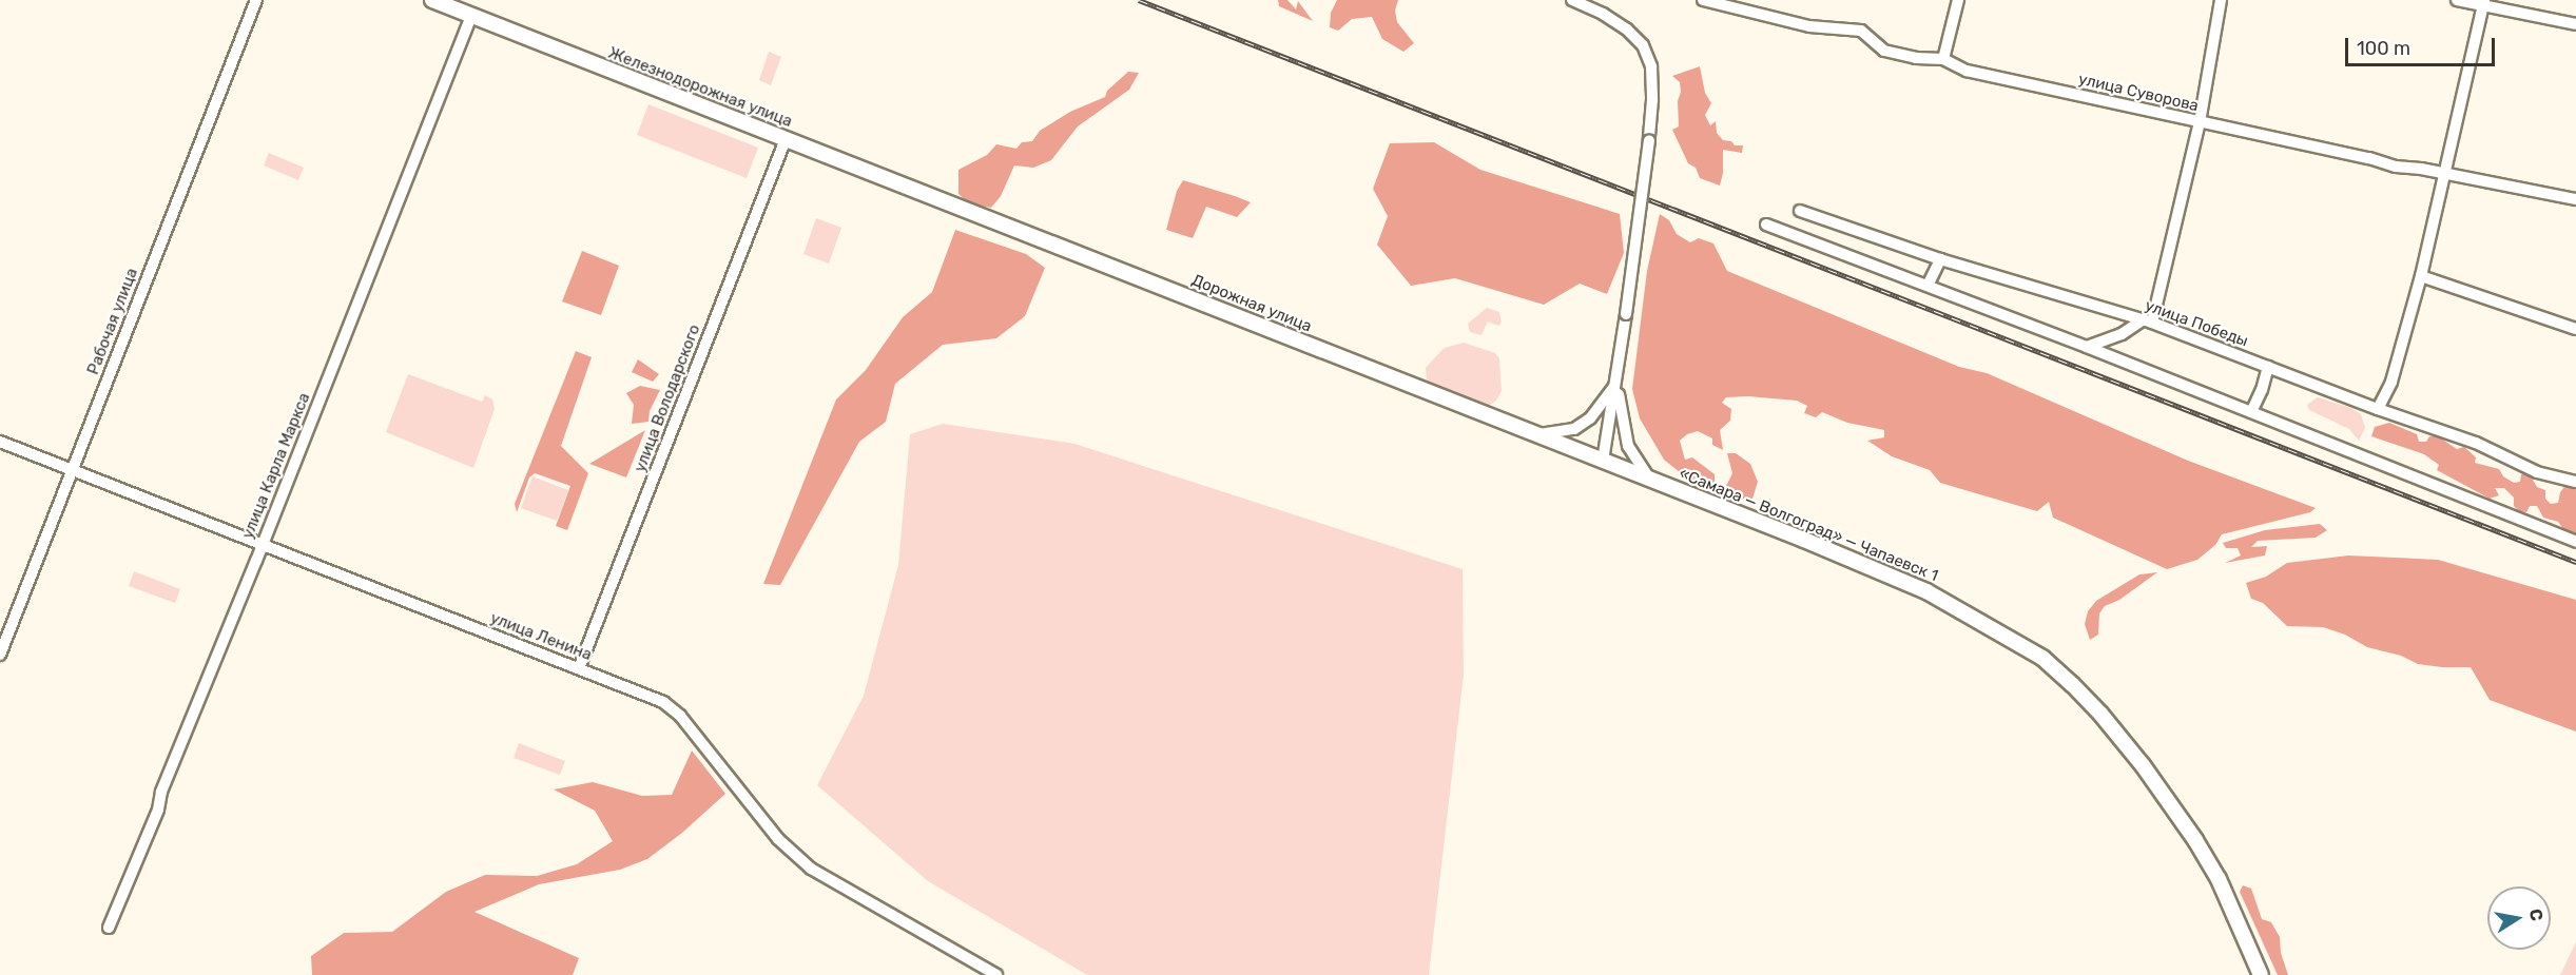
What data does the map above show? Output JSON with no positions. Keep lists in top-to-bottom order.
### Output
{
  "streets": {
    "main road": ["Железнодорожная улица", "Дорожная улица", "«Самара — Волгоград» — Чапаевск 1"],
    "street": [
      "улица Суворова",
      "Рабочая улица",
      "улица Победы",
      "улица Володарского",
      "улица Карла Маркса",
      "улица Ленина"
    ]
  },
  "crossings": [
    ["Железнодорожная улица", "Дорожная улица"],
    ["Железнодорожная улица", "улица Володарского"],
    ["Железнодорожная улица", "улица Карла Маркса"],
    ["Дорожная улица", "«Самара — Волгоград» — Чапаевск 1"],
    ["Рабочая улица", "улица Ленина"],
    ["улица Володарского", "улица Ленина"],
    ["улица Карла Маркса", "улица Ленина"]
  ],
  "scale_bar": "100 m",
  "north": "right"
}
